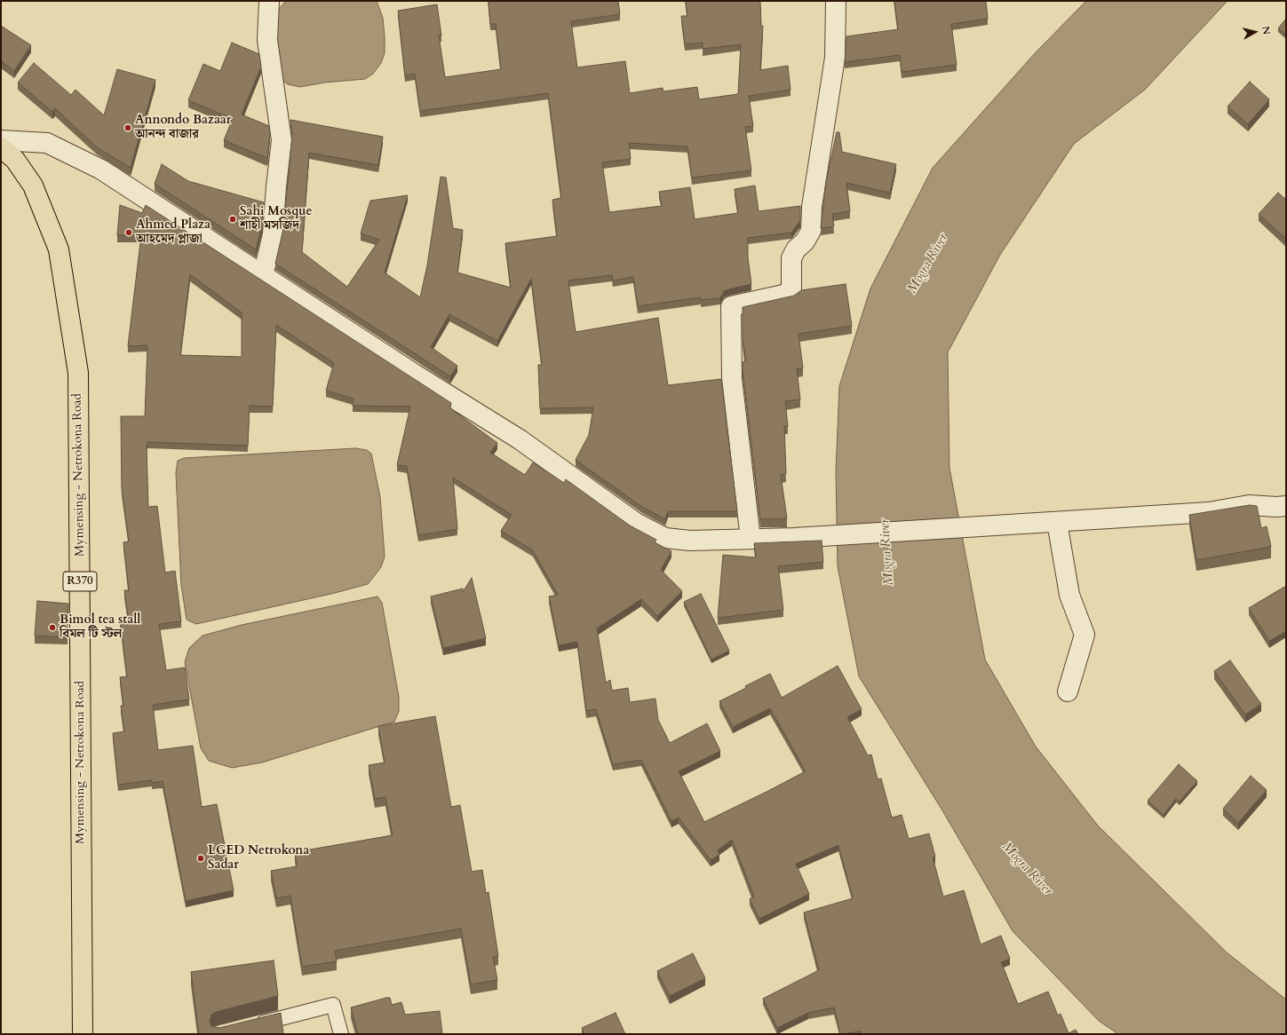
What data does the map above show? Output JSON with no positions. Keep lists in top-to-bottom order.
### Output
{
  "streets": {
    "main road": ["Mymensing - Netrokona Road", "R370"]
  },
  "water": ["Mogra River"],
  "places": [
    "Annondo Bazaar আনন্দ বাজার",
    "Sahi Mosque শাহী মসজিদ",
    "Ahmed Plaza আহমেদ প্লাজা",
    "Bimol tea stall বিমল টি স্টল",
    "LGED Netrokona Sadar"
  ],
  "north": "right"
}
